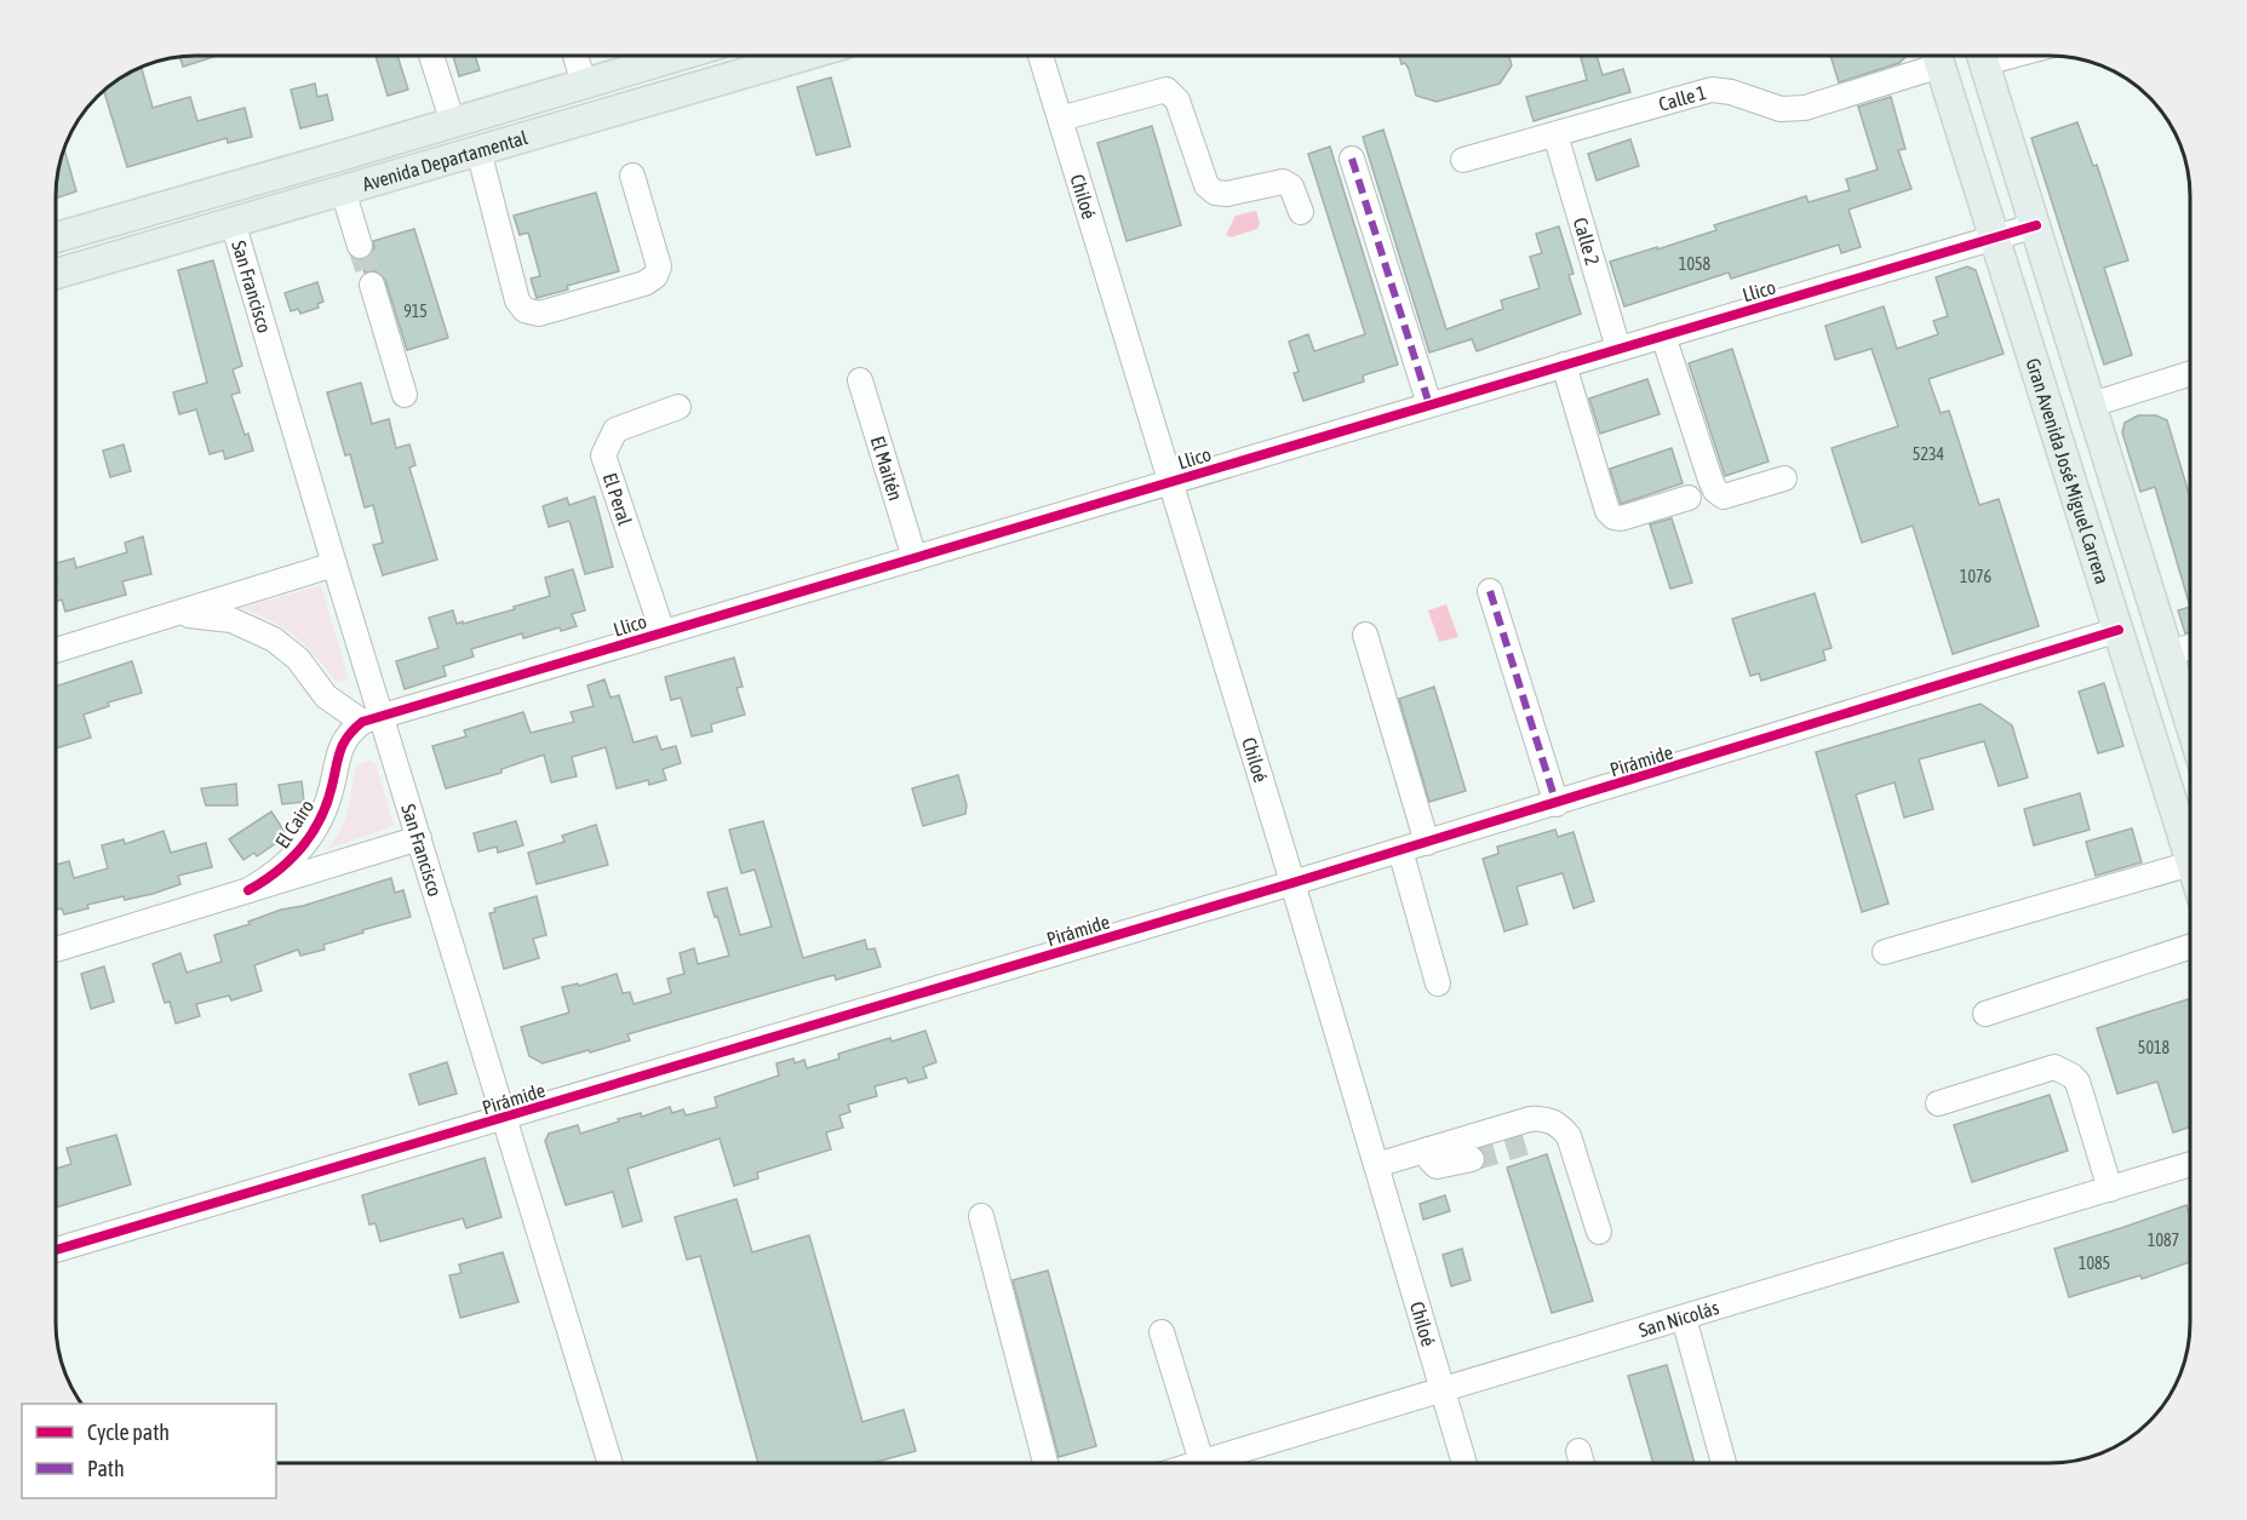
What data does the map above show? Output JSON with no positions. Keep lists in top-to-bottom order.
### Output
{
  "streets": {
    "main road": ["Avenida Departamental", "Gran Avenida José Miguel Carrera"],
    "street": [
      "Calle 1",
      "Chiloé",
      "Calle 2",
      "San Francisco",
      "Llico",
      "El Maitén",
      "El Peral",
      "Pirámide",
      "El Cairo",
      "San Nicolás"
    ]
  },
  "crossings": [
    ["Calle 1", "Calle 2"],
    ["Avenida Departamental", "San Francisco"],
    ["Chiloé", "Llico"],
    ["Chiloé", "Pirámide"],
    ["Chiloé", "San Nicolás"],
    ["Calle 2", "Llico"],
    ["San Francisco", "Llico"],
    ["San Francisco", "Pirámide"],
    ["San Francisco", "El Cairo"],
    ["Llico", "El Maitén"],
    ["Llico", "Gran Avenida José Miguel Carrera"],
    ["Llico", "El Peral"],
    ["Llico", "El Cairo"],
    ["Gran Avenida José Miguel Carrera", "Pirámide"]
  ],
  "house_numbers": [
    "1058",
    "915",
    "5234",
    "1076",
    "5018",
    "1087",
    "1085"
  ],
  "legend": ["Cycle path", "Path"]
}
